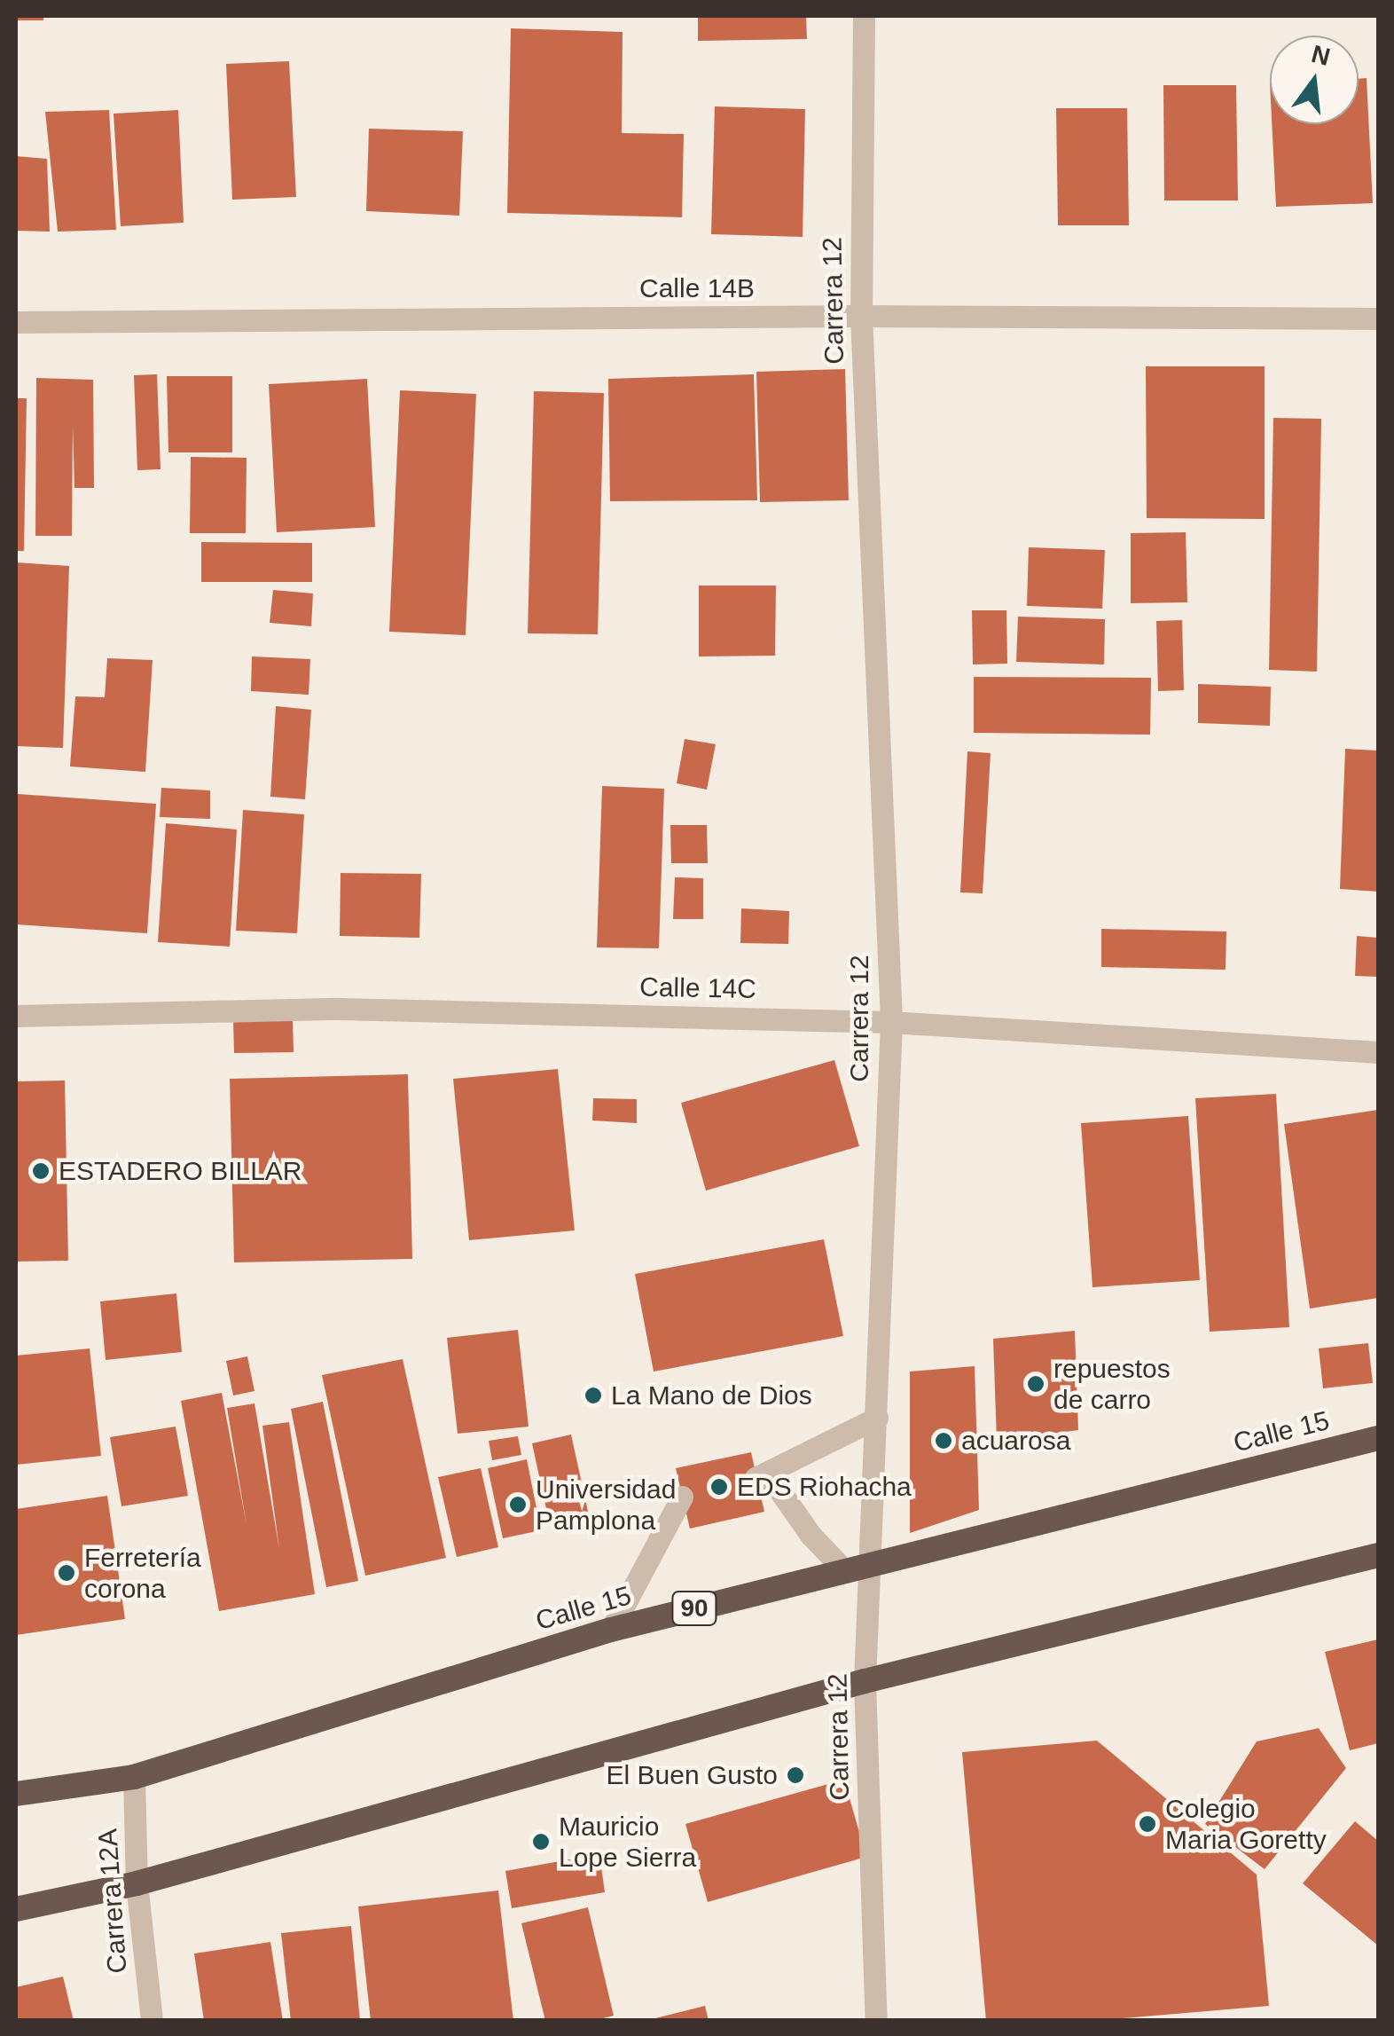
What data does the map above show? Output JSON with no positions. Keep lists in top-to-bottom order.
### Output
{
  "streets": {
    "highway": ["Calle 15", "90"],
    "street": [
      "Calle 14B",
      "Carrera 12",
      "Calle 14C",
      "Carrera 12A"
    ]
  },
  "crossings": [
    ["Calle 14B", "Carrera 12"],
    ["Carrera 12", "Calle 14C"],
    ["Carrera 12", "Calle 15"],
    ["Calle 15", "Carrera 12A"]
  ],
  "places": [
    "ESTADERO BILLAR",
    "repuestos de carro",
    "La Mano de Dios",
    "acuarosa",
    "EDS Riohacha",
    "Universidad Pamplona",
    "Ferretería corona",
    "El Buen Gusto",
    "Colegio Maria Goretty",
    "Mauricio Lope Sierra"
  ],
  "north": "top"
}
